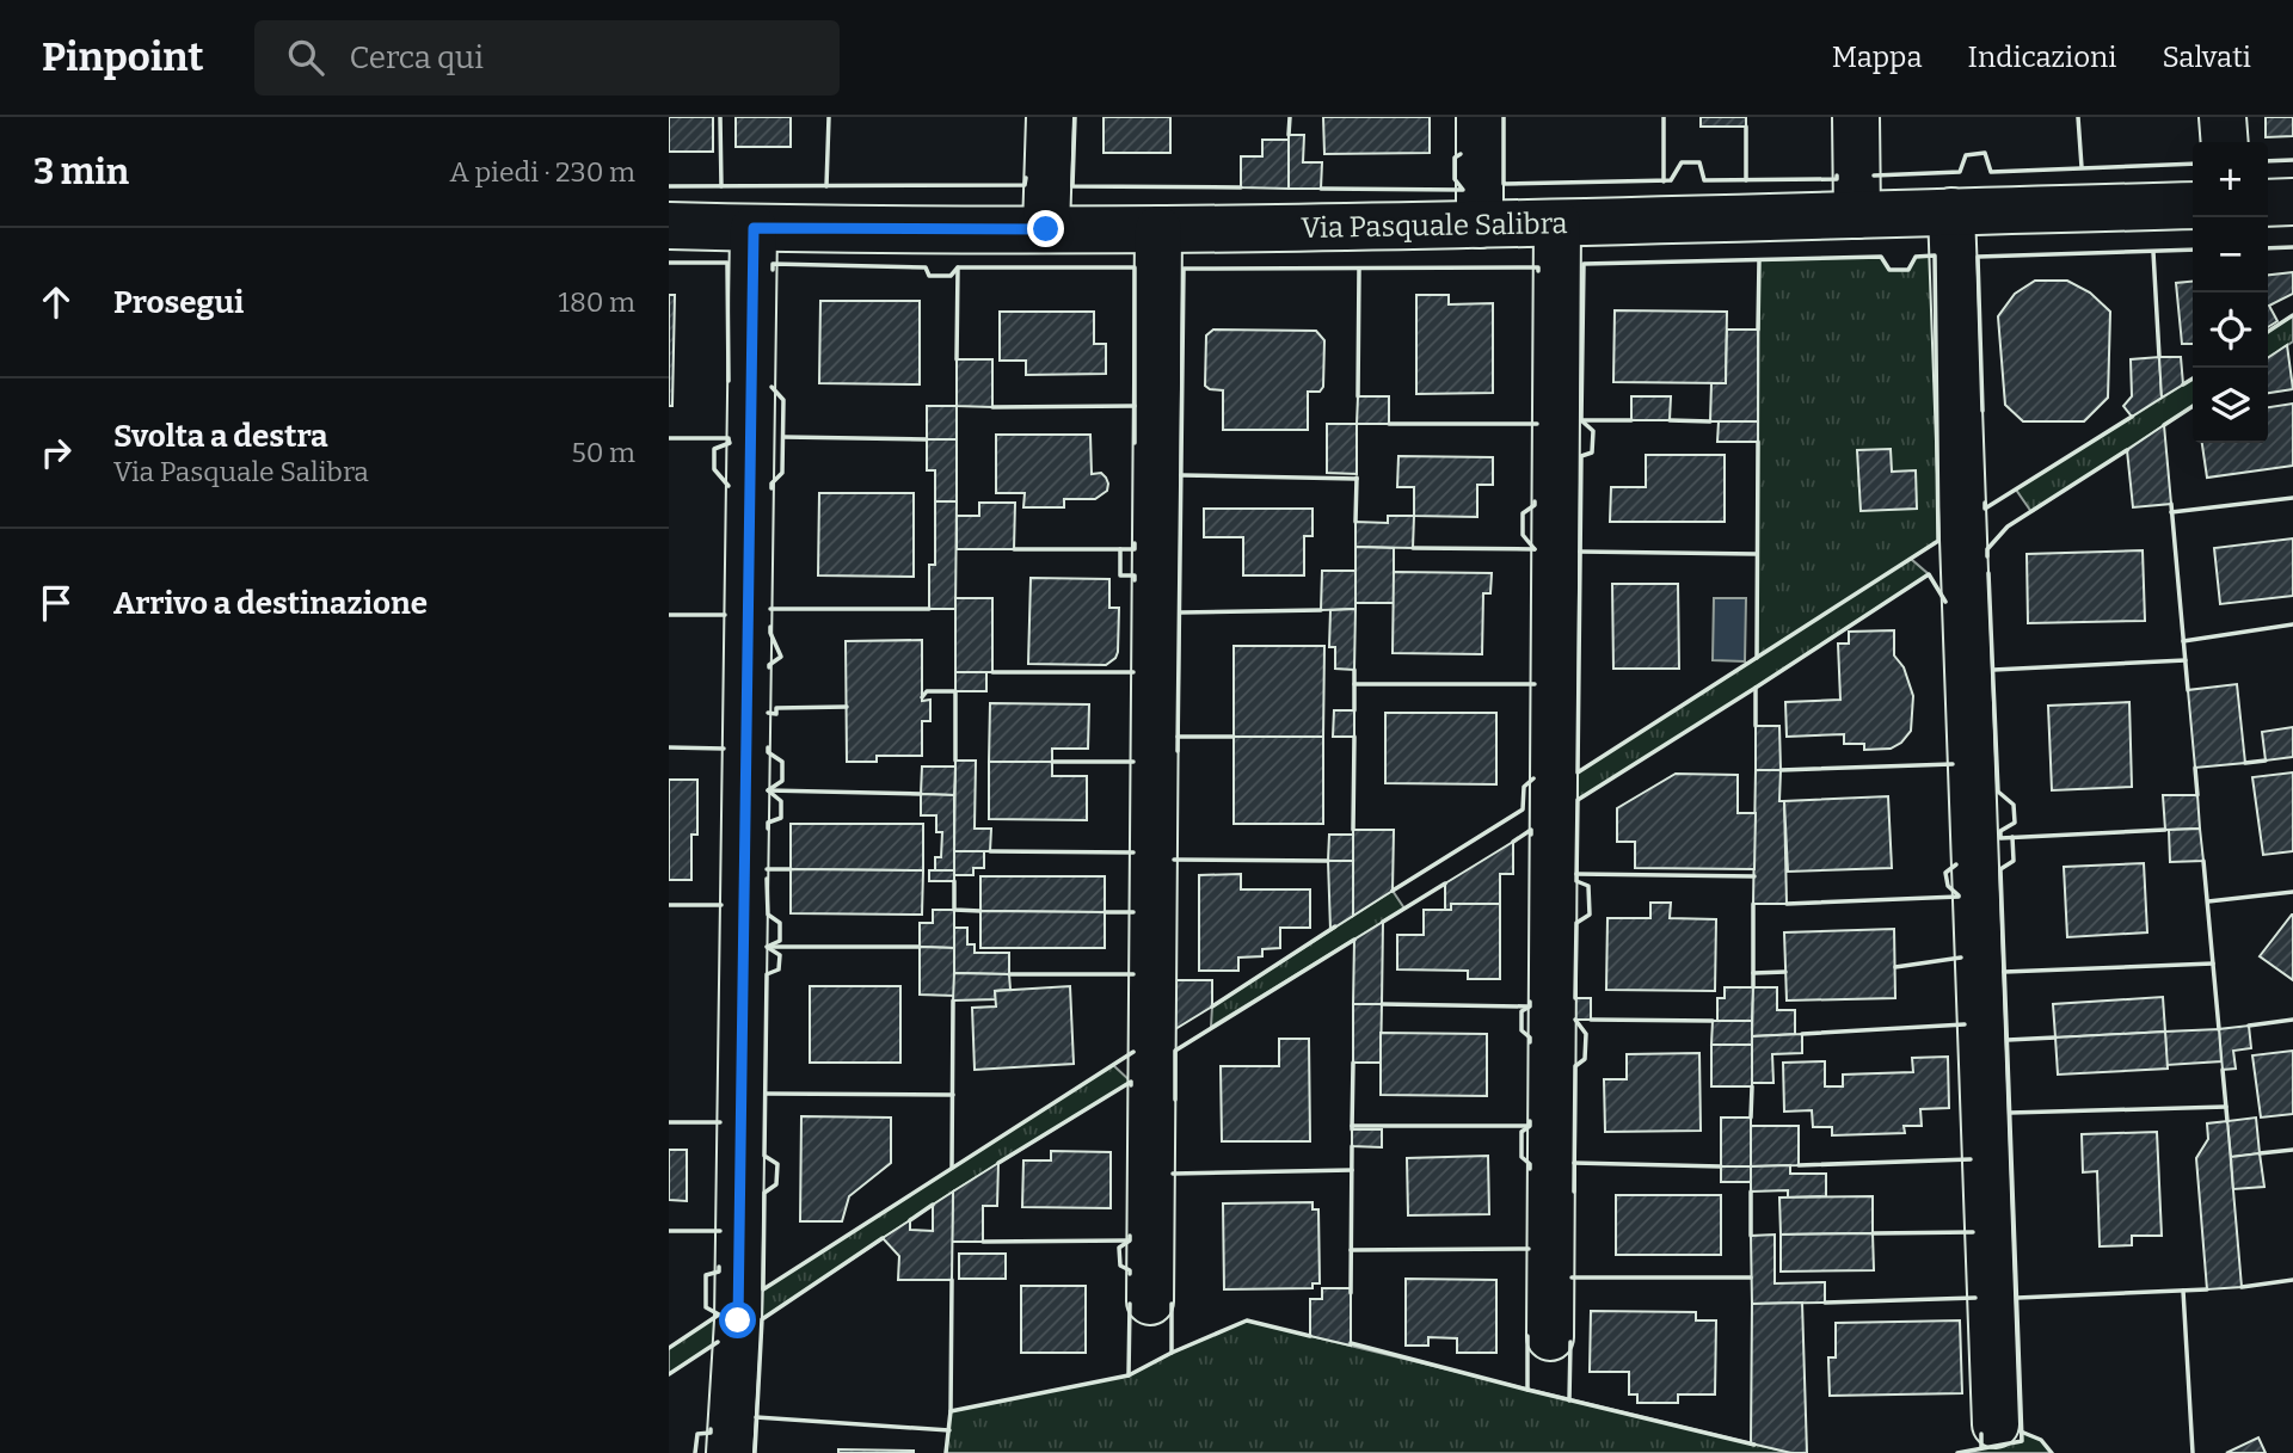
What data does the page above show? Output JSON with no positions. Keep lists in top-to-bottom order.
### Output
{
  "streets": {
    "street": ["Via Pasquale Salibra"]
  },
  "page": {
    "header": "Pinpoint",
    "search": "Cerca qui",
    "nav": ["Mappa", "Indicazioni", "Salvati"],
    "heading": ["3 min", "A piedi · 230 m"],
    "map_buttons": ["+", "−"],
    "list": [
      ["Prosegui", "180 m"],
      ["Svolta a destra", "Via Pasquale Salibra", "50 m"],
      "Arrivo a destinazione"
    ]
  }
}
